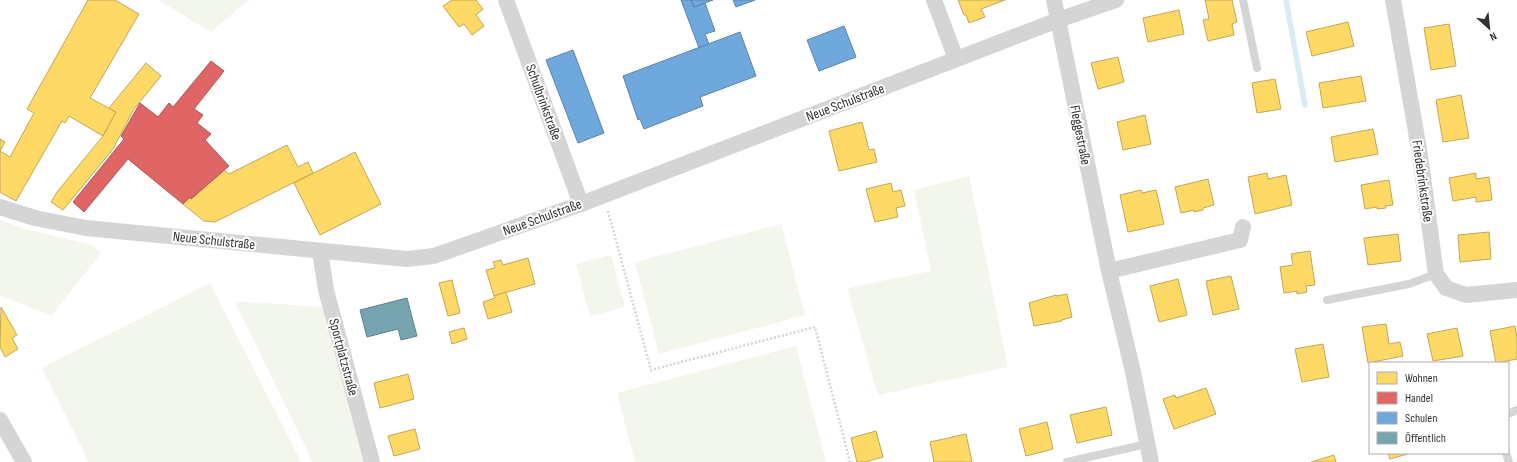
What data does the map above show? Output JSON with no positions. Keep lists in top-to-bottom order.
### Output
{
  "streets": {
    "street": [
      "Schulbrinkstraße",
      "Neue Schulstraße",
      "Fleggestraße",
      "Friedebrinkstraße",
      "Sportplatzstraße"
    ]
  },
  "crossings": [
    ["Schulbrinkstraße", "Neue Schulstraße"],
    ["Neue Schulstraße", "Fleggestraße"],
    ["Neue Schulstraße", "Sportplatzstraße"]
  ],
  "legend": [
    "Wohnen",
    "Handel",
    "Schulen",
    "Öffentlich"
  ],
  "north": "bottom right"
}
